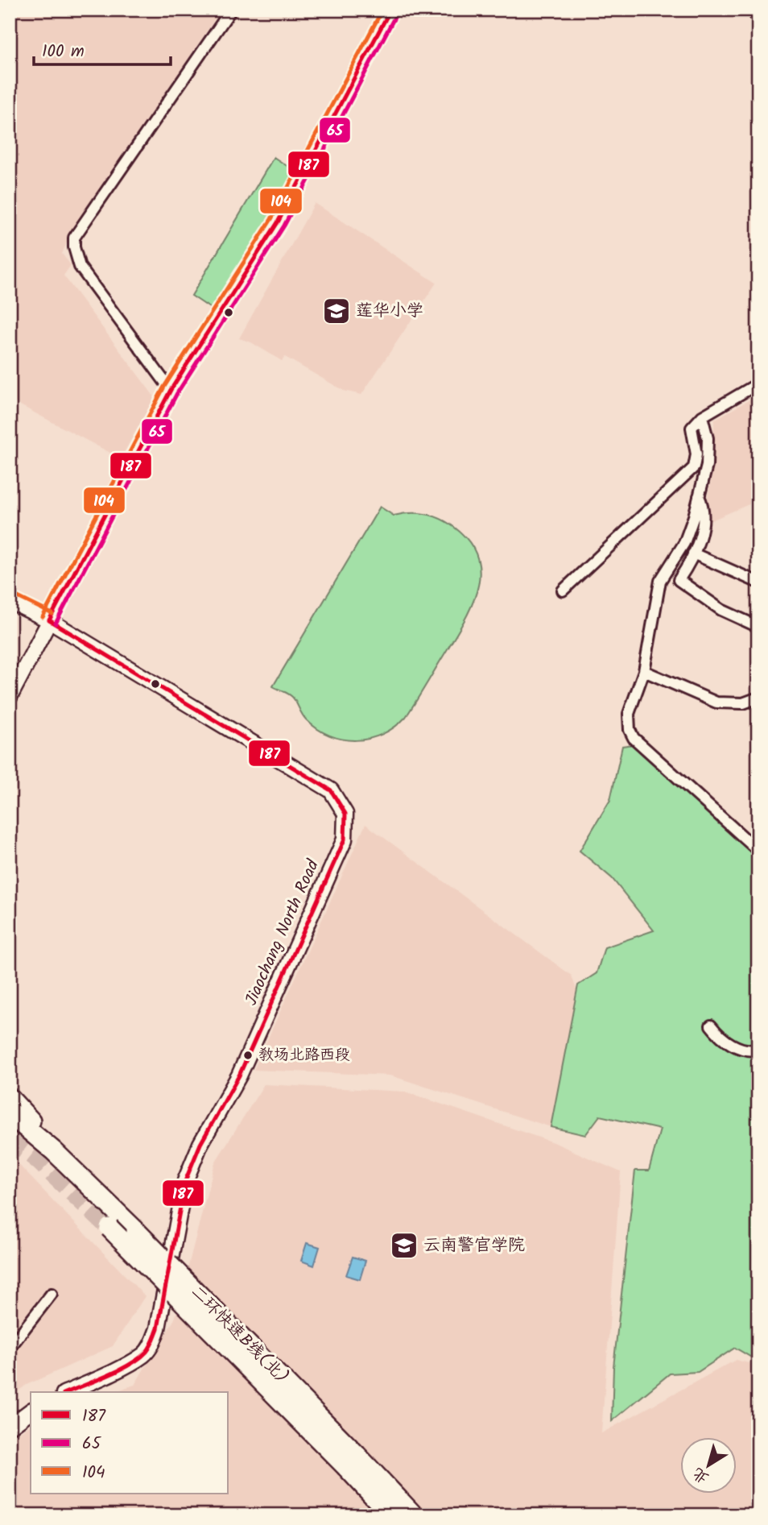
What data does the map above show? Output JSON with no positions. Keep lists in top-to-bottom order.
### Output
{
  "streets": {
    "highway": ["二环快速B线(北)"],
    "street": ["Jiaochang North Road"]
  },
  "places": {
    "school or university": ["莲华小学", "云南警官学院"],
    "other": ["教场北路西段"]
  },
  "lines": ["transit line 187", "transit line 104", "transit line 65"],
  "legend": ["187", "65", "104"],
  "scale_bar": "100 m",
  "north": "bottom left"
}
